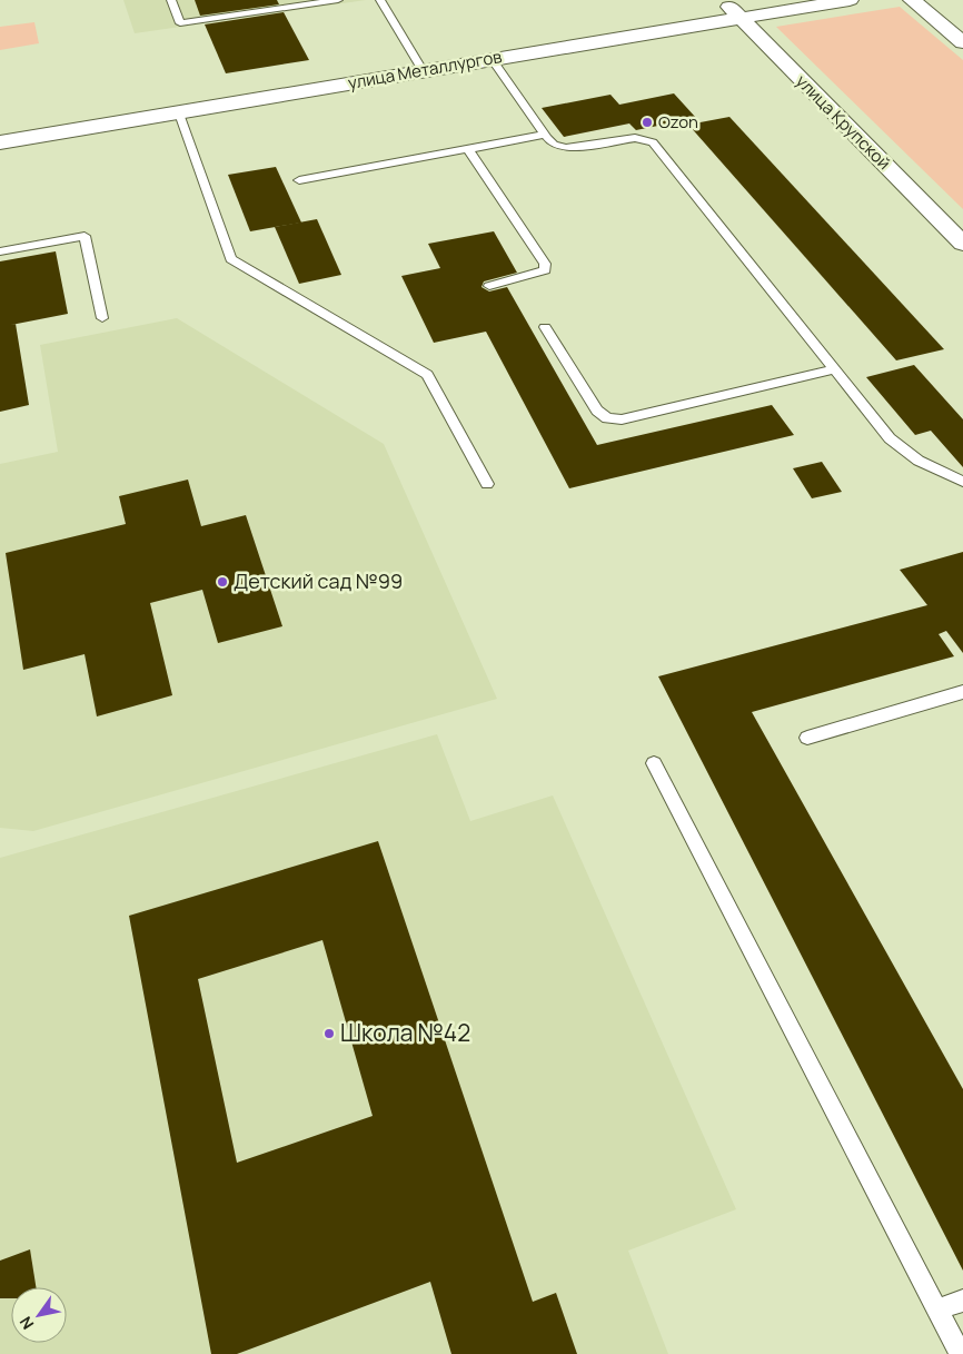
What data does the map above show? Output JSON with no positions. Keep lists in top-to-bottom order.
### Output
{
  "streets": {
    "street": ["улица Металлургов", "улица Крупской"]
  },
  "crossings": [
    ["улица Металлургов", "улица Крупской"]
  ],
  "places": ["Ozon", "Детский сад №99", "Школа №42"],
  "north": "bottom left"
}
